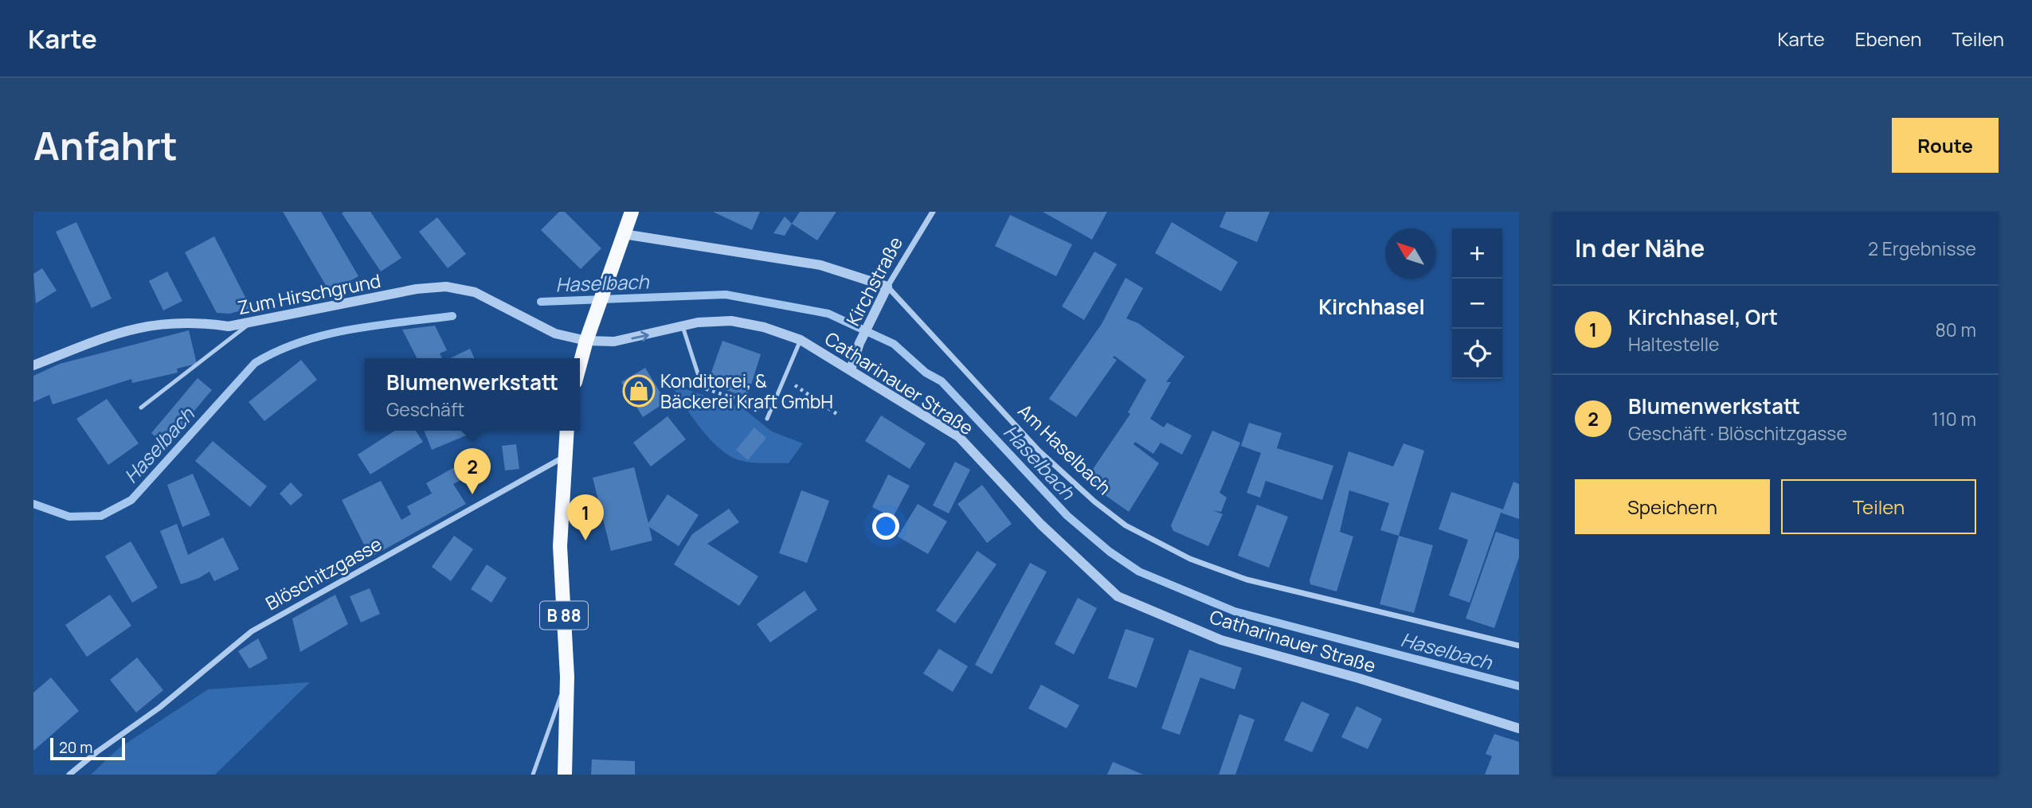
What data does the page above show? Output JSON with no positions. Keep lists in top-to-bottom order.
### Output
{
  "streets": {
    "main road": ["B 88"],
    "street": [
      "Kirchstraße",
      "Zum Hirschgrund",
      "Catharinauer Straße",
      "Am Haselbach",
      "Blöschitzgasse"
    ]
  },
  "crossings": [
    ["Kirchstraße", "Catharinauer Straße"],
    ["Kirchstraße", "Am Haselbach"],
    ["Zum Hirschgrund", "Catharinauer Straße"],
    ["Blöschitzgasse", "B 88"]
  ],
  "districts": ["Kirchhasel"],
  "water": ["Haselbach"],
  "places": {
    "shop": ["Konditorei, & Bäckerei Kraft GmbH"]
  },
  "scale_bar": "20 m",
  "north": "top left",
  "page": {
    "header": "Karte",
    "nav": ["Karte", "Ebenen", "Teilen"],
    "buttons": [
      "Route",
      ["Speichern", "Teilen"]
    ],
    "title": "Anfahrt",
    "heading": ["In der Nähe", "2 Ergebnisse"],
    "map_buttons": ["+", "−"],
    "list": [
      {
        "mark": "1",
        "name": "Kirchhasel, Ort",
        "note": "Haltestelle",
        "value": "80 m"
      },
      {
        "mark": "2",
        "name": "Blumenwerkstatt",
        "note": "Geschäft · Blöschitzgasse",
        "value": "110 m"
      }
    ],
    "popup": ["Blumenwerkstatt", "Geschäft"],
    "pins": ["2", "1"],
    "scale": "20 m"
  }
}
